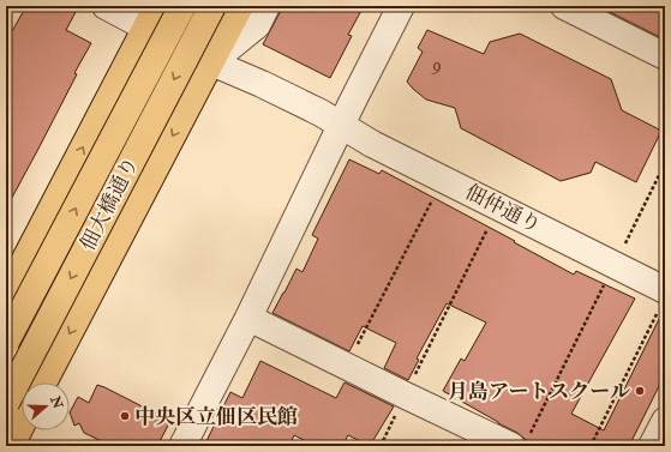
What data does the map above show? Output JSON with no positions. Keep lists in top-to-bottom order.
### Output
{
  "streets": {
    "main road": ["佃大橋通り"],
    "street": ["佃仲通り"]
  },
  "places": ["月島アートスクール", "中央区立佃区民館"],
  "house_numbers": ["9"],
  "north": "right"
}
